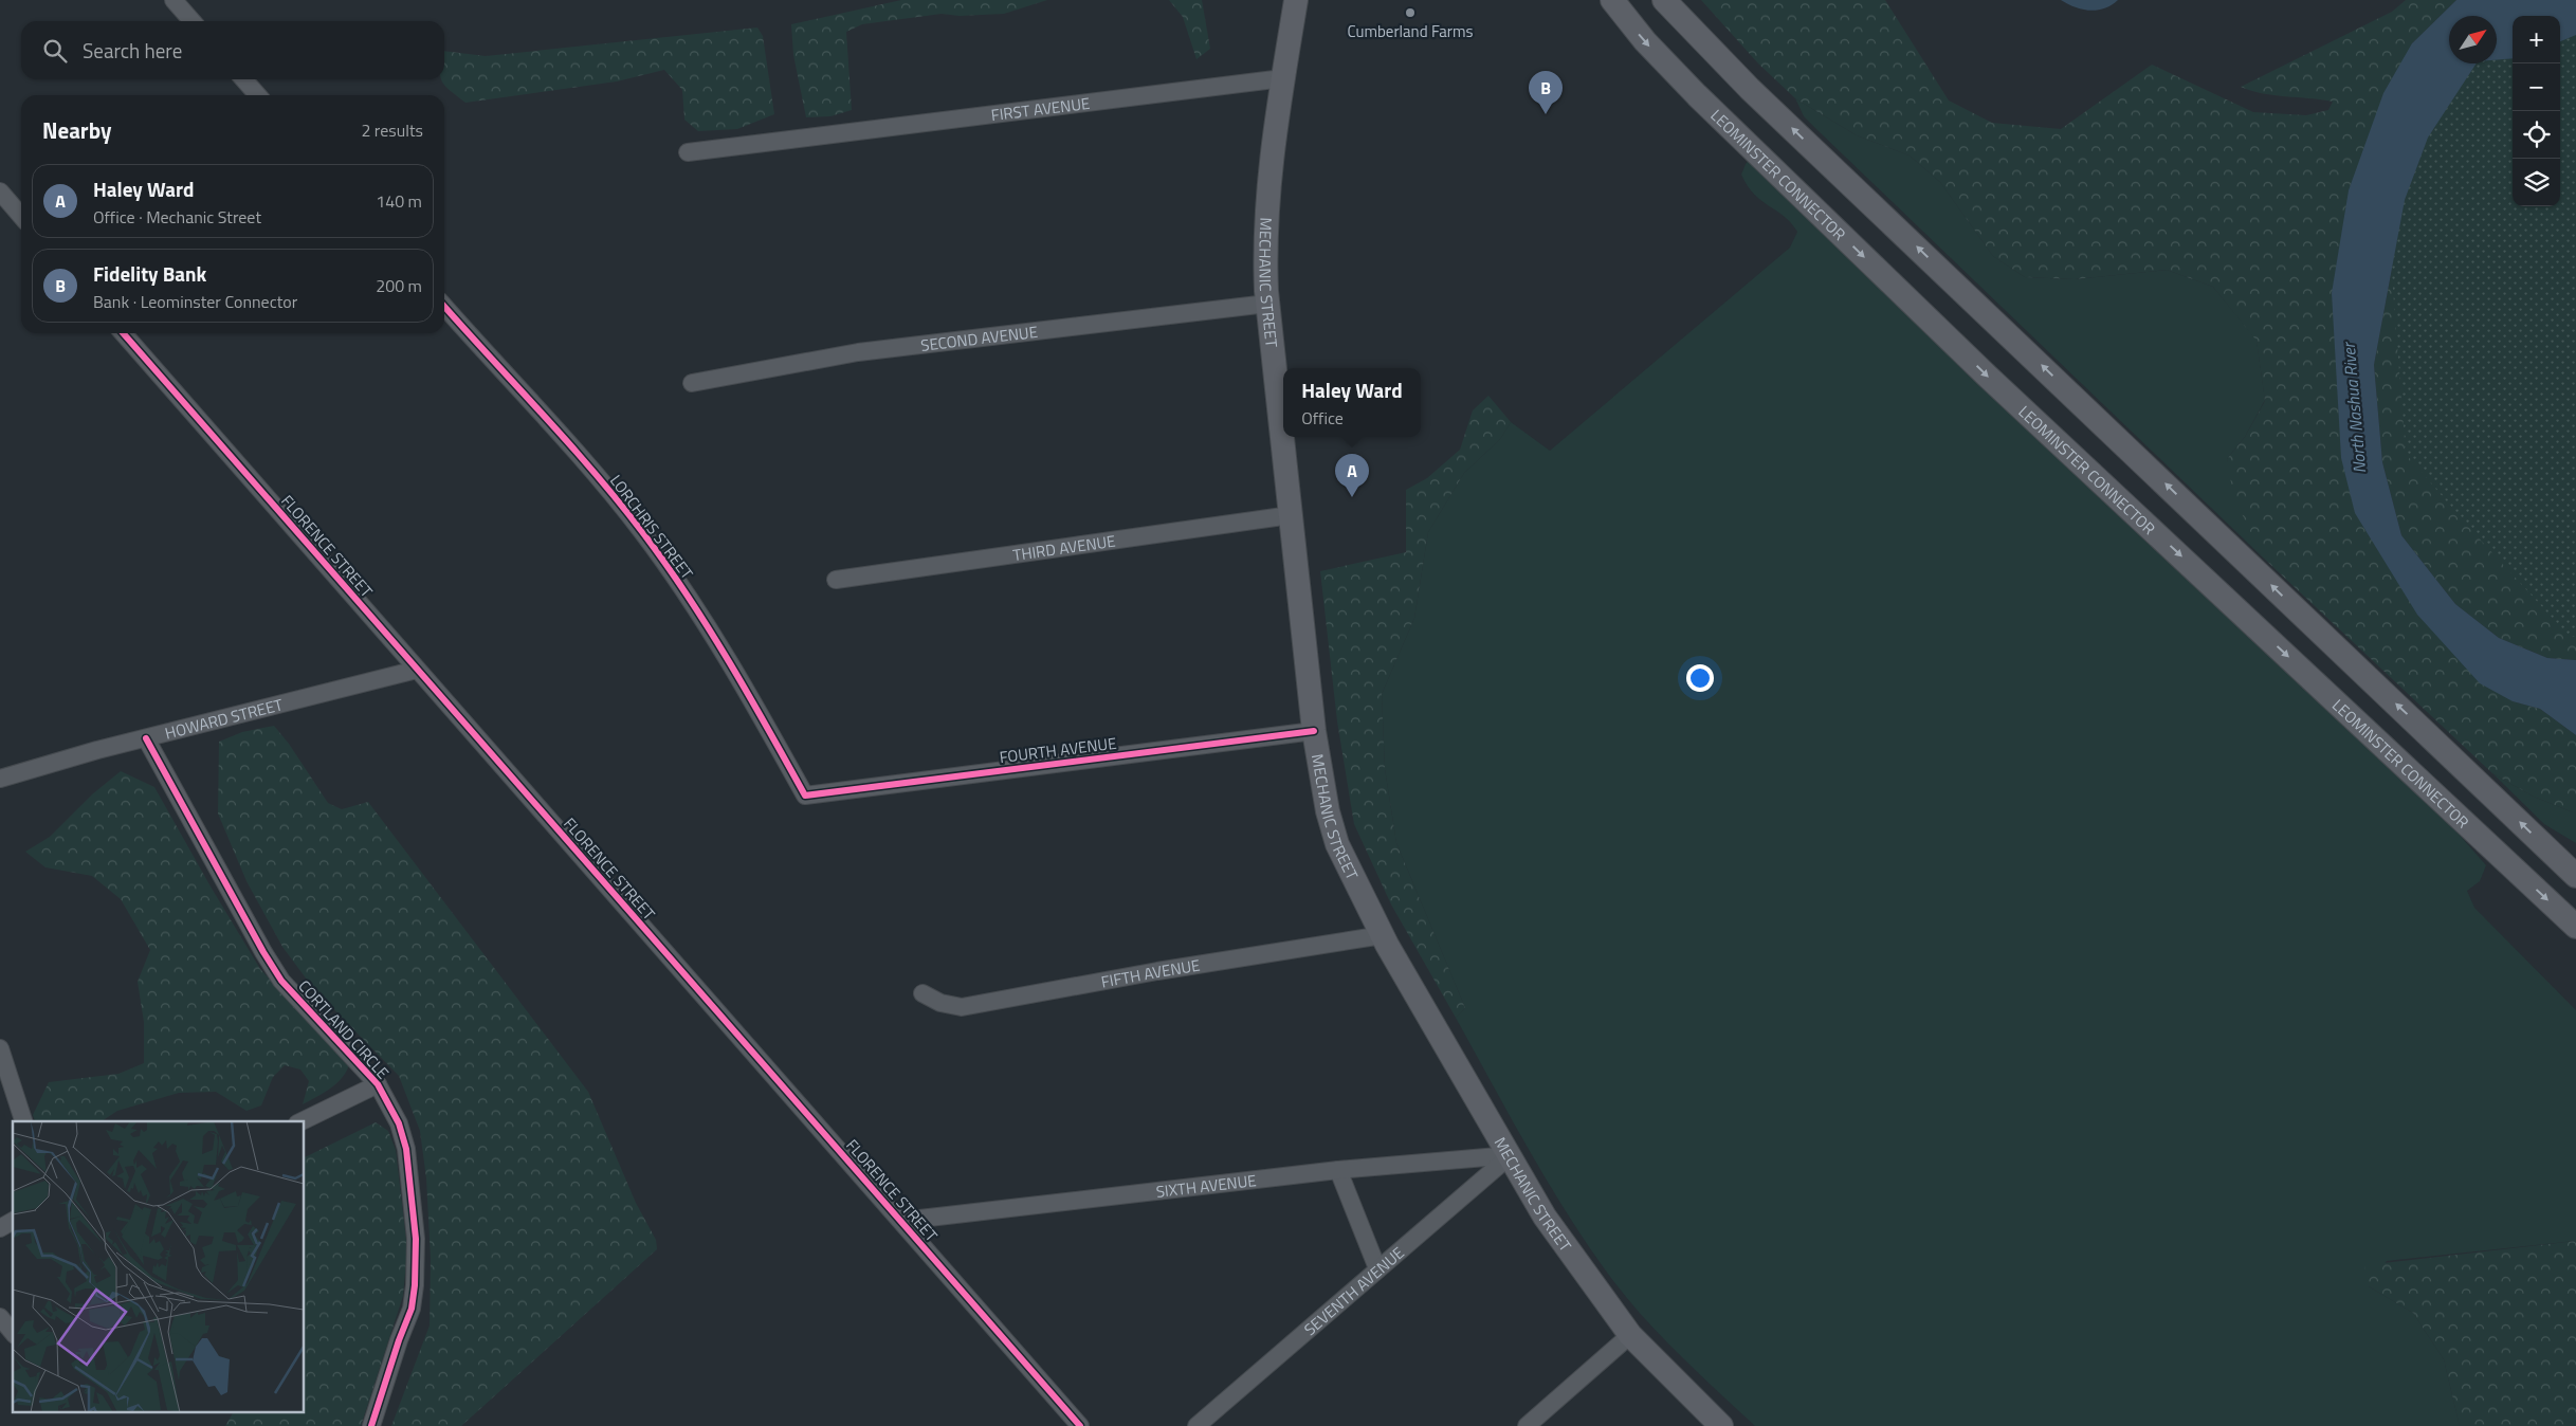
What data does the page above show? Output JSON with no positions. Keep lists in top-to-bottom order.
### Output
{
  "streets": {
    "main road": ["LEOMINSTER CONNECTOR", "MECHANIC STREET"],
    "street": [
      "FIRST AVENUE",
      "SECOND AVENUE",
      "LORCHRIS STREET",
      "FLORENCE STREET",
      "THIRD AVENUE",
      "HOWARD STREET",
      "FOURTH AVENUE",
      "FIFTH AVENUE",
      "CORTLAND CIRCLE",
      "SIXTH AVENUE",
      "SEVENTH AVENUE"
    ]
  },
  "crossings": [
    ["FIRST AVENUE", "MECHANIC STREET"],
    ["MECHANIC STREET", "SECOND AVENUE"],
    ["MECHANIC STREET", "THIRD AVENUE"],
    ["MECHANIC STREET", "FOURTH AVENUE"],
    ["MECHANIC STREET", "FIFTH AVENUE"],
    ["MECHANIC STREET", "SIXTH AVENUE"],
    ["MECHANIC STREET", "SEVENTH AVENUE"],
    ["LORCHRIS STREET", "FOURTH AVENUE"],
    ["FLORENCE STREET", "HOWARD STREET"],
    ["FLORENCE STREET", "SIXTH AVENUE"],
    ["HOWARD STREET", "CORTLAND CIRCLE"],
    ["SIXTH AVENUE", "SEVENTH AVENUE"]
  ],
  "water": ["North Nashua River"],
  "places": ["Cumberland Farms"],
  "north": "top right",
  "page": {
    "map_buttons": ["+", "−"],
    "search": "Search here",
    "pins": ["B", "A"],
    "heading": ["Nearby", "2 results"],
    "list": [
      {
        "mark": "A",
        "name": "Haley Ward",
        "note": "Office · Mechanic Street",
        "value": "140 m"
      },
      {
        "mark": "B",
        "name": "Fidelity Bank",
        "note": "Bank · Leominster Connector",
        "value": "200 m"
      }
    ],
    "popup": ["Haley Ward", "Office"]
  }
}
